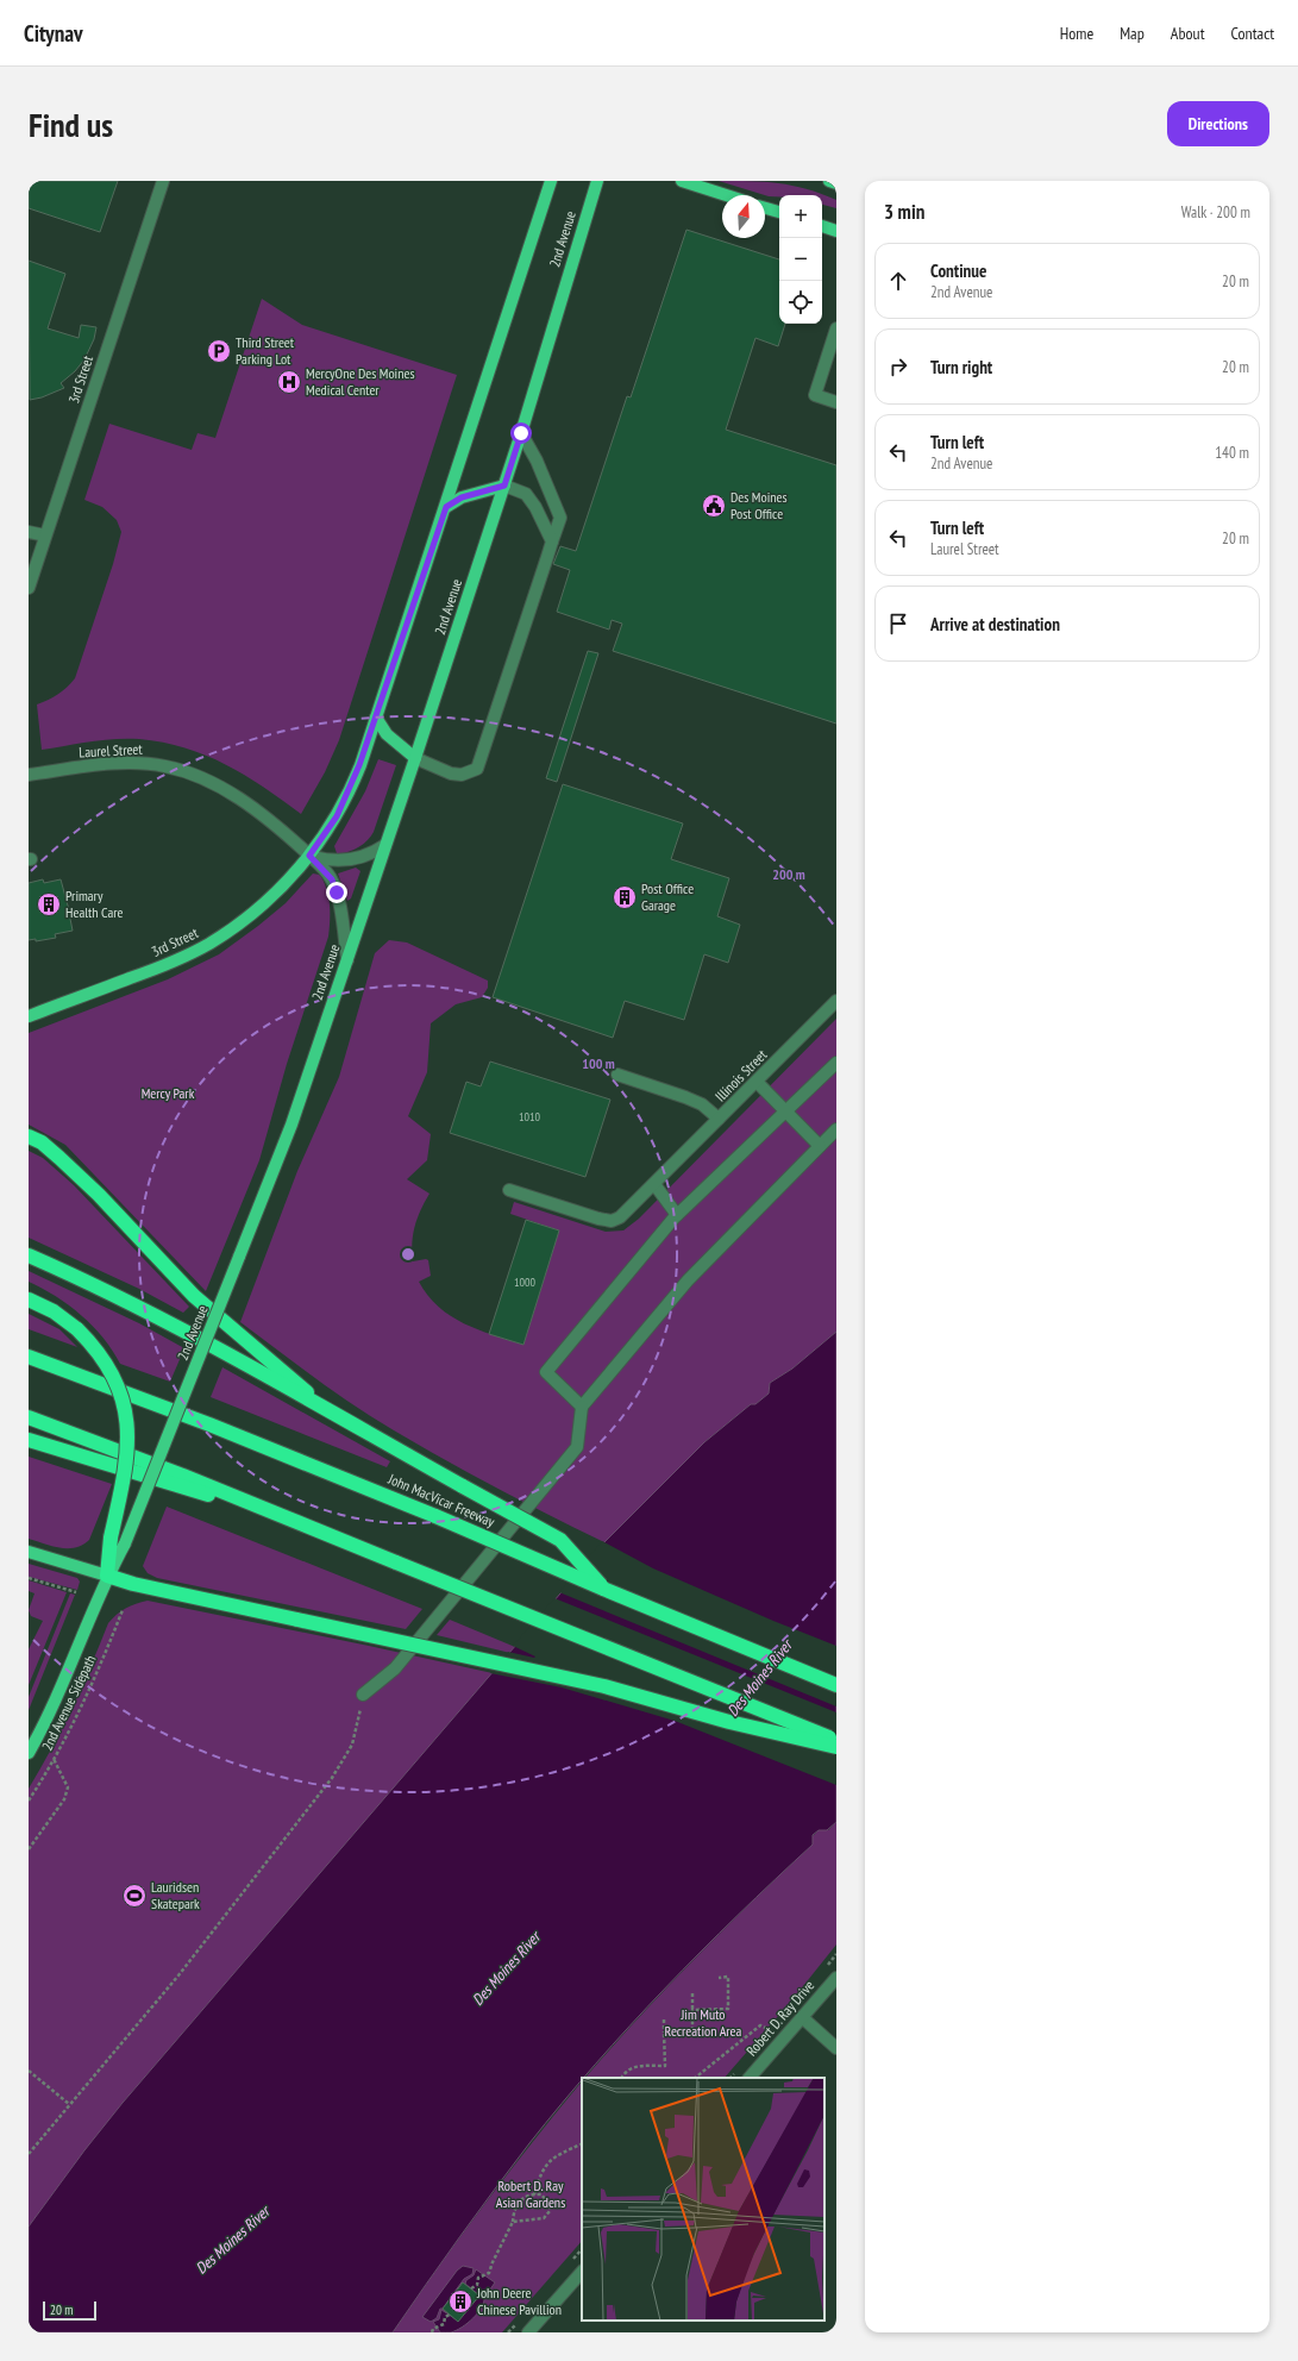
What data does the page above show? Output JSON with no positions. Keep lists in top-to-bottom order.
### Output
{
  "streets": {
    "highway": ["John MacVicar Freeway"],
    "main road": ["2nd Avenue", "3rd Street"],
    "street": ["Laurel Street", "Illinois Street", "Robert D. Ray Drive"],
    "path": ["2nd Avenue Sidepath"]
  },
  "crossings": [
    ["2nd Avenue", "3rd Street"],
    ["2nd Avenue", "Laurel Street"],
    ["3rd Street", "Laurel Street"]
  ],
  "water": ["Des Moines River"],
  "parks": ["Mercy Park", "Jim Muto Recreation Area", "Robert D. Ray Asian Gardens"],
  "places": {
    "parking": ["Third Street Parking Lot"],
    "hospital": ["MercyOne Des Moines Medical Center"],
    "public building": ["Des Moines Post Office"],
    "building": ["Post Office Garage", "Primary Health Care", "John Deere Chinese Pavillion"],
    "sports": ["Lauridsen Skatepark"]
  },
  "house_numbers": ["1010", "1000"],
  "scale_bar": "20 m",
  "north": "top",
  "page": {
    "header": "Citynav",
    "nav": [
      "Home",
      "Map",
      "About",
      "Contact"
    ],
    "buttons": "Directions",
    "title": "Find us",
    "heading": ["3 min", "Walk · 200 m"],
    "map_buttons": ["+", "−"],
    "list": [
      ["Continue", "2nd Avenue", "20 m"],
      ["Turn right", "20 m"],
      ["Turn left", "2nd Avenue", "140 m"],
      ["Turn left", "Laurel Street", "20 m"],
      "Arrive at destination"
    ],
    "scale": "20 m"
  },
  "rings": ["200 m", "100 m"]
}
